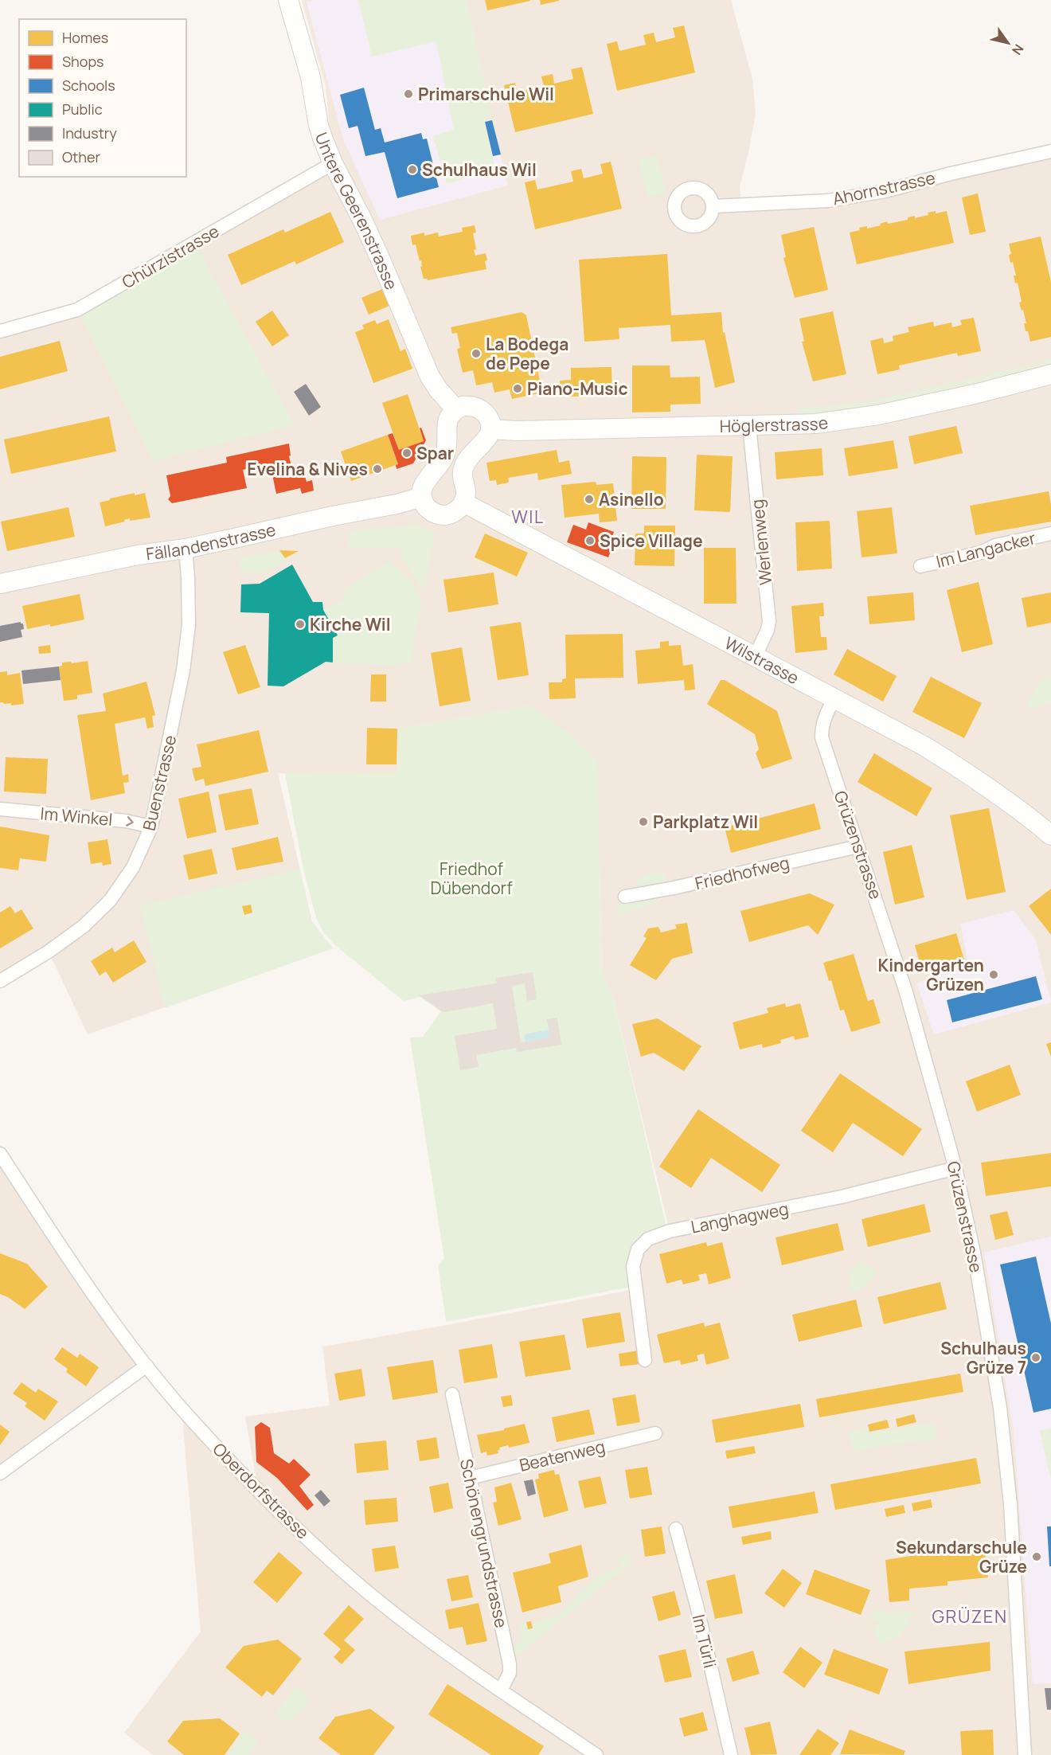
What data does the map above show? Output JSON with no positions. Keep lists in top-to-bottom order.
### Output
{
  "streets": {
    "main road": [
      "Untere Geerenstrasse",
      "Höglerstrasse",
      "Fällandenstrasse",
      "Wilstrasse"
    ],
    "street": [
      "Ahornstrasse",
      "Chürzistrasse",
      "Werlenweg",
      "Im Langacker",
      "Buenstrasse",
      "Im Winkel",
      "Grüzenstrasse",
      "Friedhofweg",
      "Langhagweg",
      "Beatenweg",
      "Oberdorfstrasse",
      "Schönengrundstrasse",
      "Im Türli"
    ]
  },
  "crossings": [
    ["Untere Geerenstrasse", "Chürzistrasse"],
    ["Höglerstrasse", "Werlenweg"],
    ["Fällandenstrasse", "Buenstrasse"],
    ["Werlenweg", "Wilstrasse"],
    ["Wilstrasse", "Grüzenstrasse"],
    ["Buenstrasse", "Im Winkel"],
    ["Grüzenstrasse", "Friedhofweg"],
    ["Grüzenstrasse", "Langhagweg"],
    ["Beatenweg", "Schönengrundstrasse"],
    ["Oberdorfstrasse", "Schönengrundstrasse"]
  ],
  "one_way": ["Im Winkel"],
  "districts": ["WIL", "GRÜZEN"],
  "parks": ["Friedhof Dübendorf"],
  "places": [
    "Primarschule Wil",
    "Schulhaus Wil",
    "La Bodega de Pepe",
    "Piano-Music",
    "Spar",
    "Evelina & Nives",
    "Asinello",
    "Spice Village",
    "Kirche Wil",
    "Parkplatz Wil",
    "Kindergarten Grüzen",
    "Schulhaus Grüze 7",
    "Sekundarschule Grüze"
  ],
  "legend": [
    "Homes",
    "Shops",
    "Schools",
    "Public",
    "Industry",
    "Other"
  ],
  "north": "bottom right"
}
